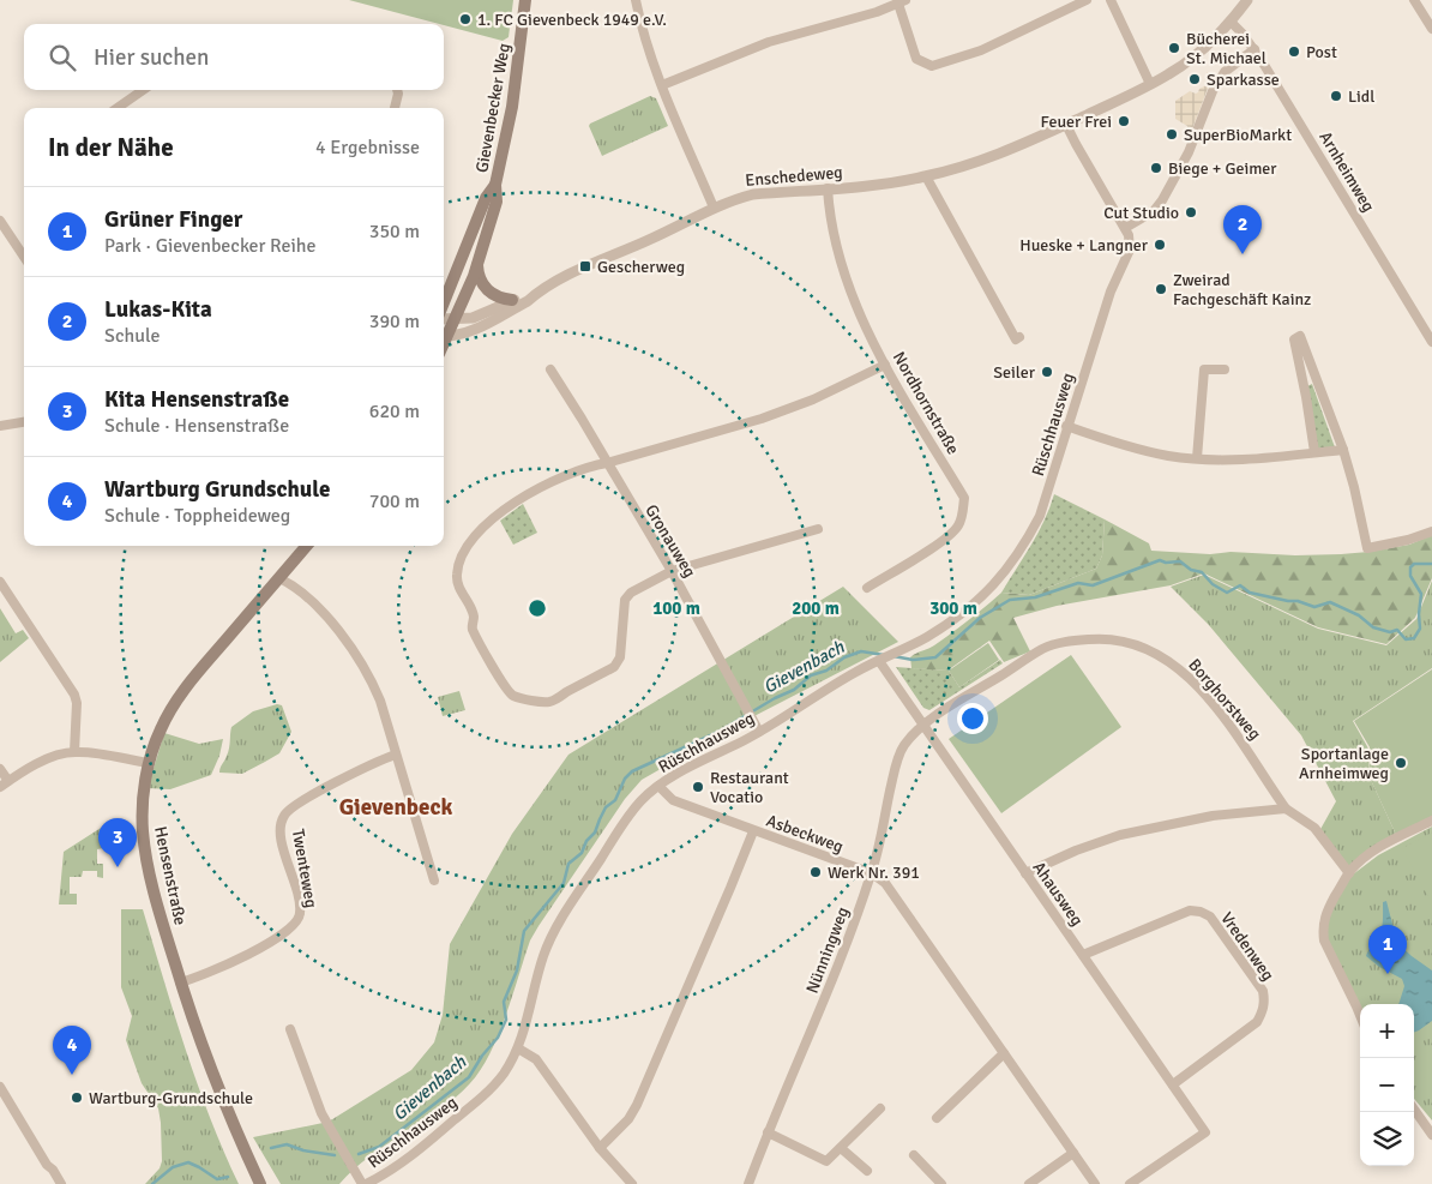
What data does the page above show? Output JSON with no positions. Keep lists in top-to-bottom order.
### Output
{
  "streets": {
    "main road": ["Gievenbecker Weg", "Hensenstraße"],
    "street": [
      "Arnheimweg",
      "Enschedeweg",
      "Nordhornstraße",
      "Rüschhausweg",
      "Gronauweg",
      "Borghorstweg",
      "Asbeckweg",
      "Twenteweg",
      "Ahausweg",
      "Vredenweg",
      "Nünningweg"
    ]
  },
  "crossings": [
    ["Gievenbecker Weg", "Enschedeweg"],
    ["Arnheimweg", "Enschedeweg"],
    ["Enschedeweg", "Nordhornstraße"],
    ["Enschedeweg", "Rüschhausweg"],
    ["Rüschhausweg", "Gronauweg"],
    ["Rüschhausweg", "Asbeckweg"],
    ["Rüschhausweg", "Ahausweg"],
    ["Borghorstweg", "Ahausweg"],
    ["Borghorstweg", "Nünningweg"],
    ["Asbeckweg", "Nünningweg"],
    ["Twenteweg", "Hensenstraße"],
    ["Ahausweg", "Vredenweg"],
    ["Ahausweg", "Nünningweg"]
  ],
  "districts": ["Gievenbeck"],
  "water": ["Gievenbach"],
  "places": {
    "other": [
      "1. FC Gievenbeck 1949 e.V.",
      "Bücherei St. Michael",
      "Post",
      "Sparkasse",
      "Lidl",
      "Feuer Frei",
      "SuperBioMarkt",
      "Biege + Geimer",
      "Cut Studio",
      "Hueske + Langner",
      "Zweirad Fachgeschäft Kainz",
      "Seiler",
      "Sportanlage Arnheimweg",
      "Restaurant Vocatio",
      "Werk Nr. 391",
      "Wartburg-Grundschule"
    ],
    "transit": ["Gescherweg"]
  },
  "page": {
    "search": "Hier suchen",
    "heading": ["In der Nähe", "4 Ergebnisse"],
    "list": [
      {
        "mark": "1",
        "name": "Grüner Finger",
        "note": "Park · Gievenbecker Reihe",
        "value": "350 m"
      },
      {
        "mark": "2",
        "name": "Lukas-Kita",
        "note": "Schule",
        "value": "390 m"
      },
      {
        "mark": "3",
        "name": "Kita Hensenstraße",
        "note": "Schule · Hensenstraße",
        "value": "620 m"
      },
      {
        "mark": "4",
        "name": "Wartburg Grundschule",
        "note": "Schule · Toppheideweg",
        "value": "700 m"
      }
    ],
    "pins": [
      "2",
      "3",
      "1",
      "4"
    ],
    "map_buttons": ["+", "−"]
  },
  "rings": ["100 m", "200 m", "300 m"]
}
